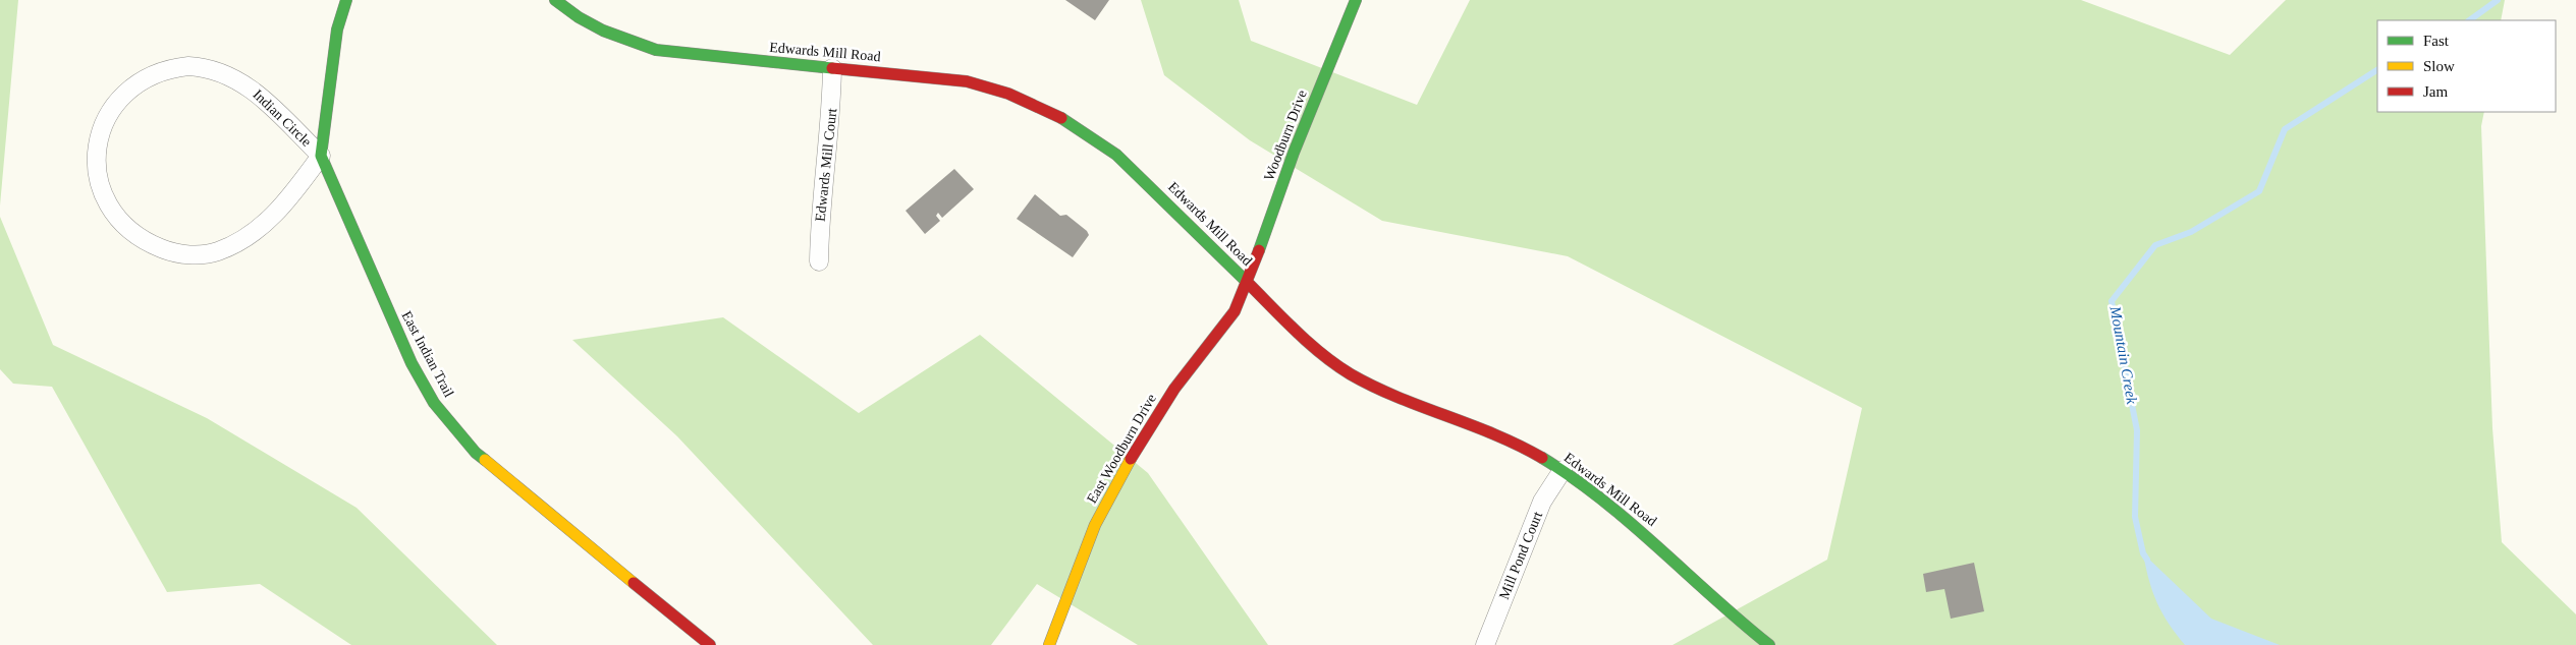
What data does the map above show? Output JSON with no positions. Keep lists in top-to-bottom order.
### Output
{
  "streets": {
    "street": [
      "Edwards Mill Road",
      "Indian Circle",
      "Woodburn Drive",
      "Edwards Mill Court",
      "East Indian Trail",
      "East Woodburn Drive",
      "Mill Pond Court"
    ]
  },
  "crossings": [
    ["Edwards Mill Road", "Woodburn Drive"],
    ["Edwards Mill Road", "Edwards Mill Court"],
    ["Edwards Mill Road", "East Woodburn Drive"],
    ["Edwards Mill Road", "Mill Pond Court"],
    ["Indian Circle", "East Indian Trail"],
    ["Woodburn Drive", "East Woodburn Drive"]
  ],
  "water": ["Mountain Creek"],
  "legend": ["Fast", "Slow", "Jam"]
}
